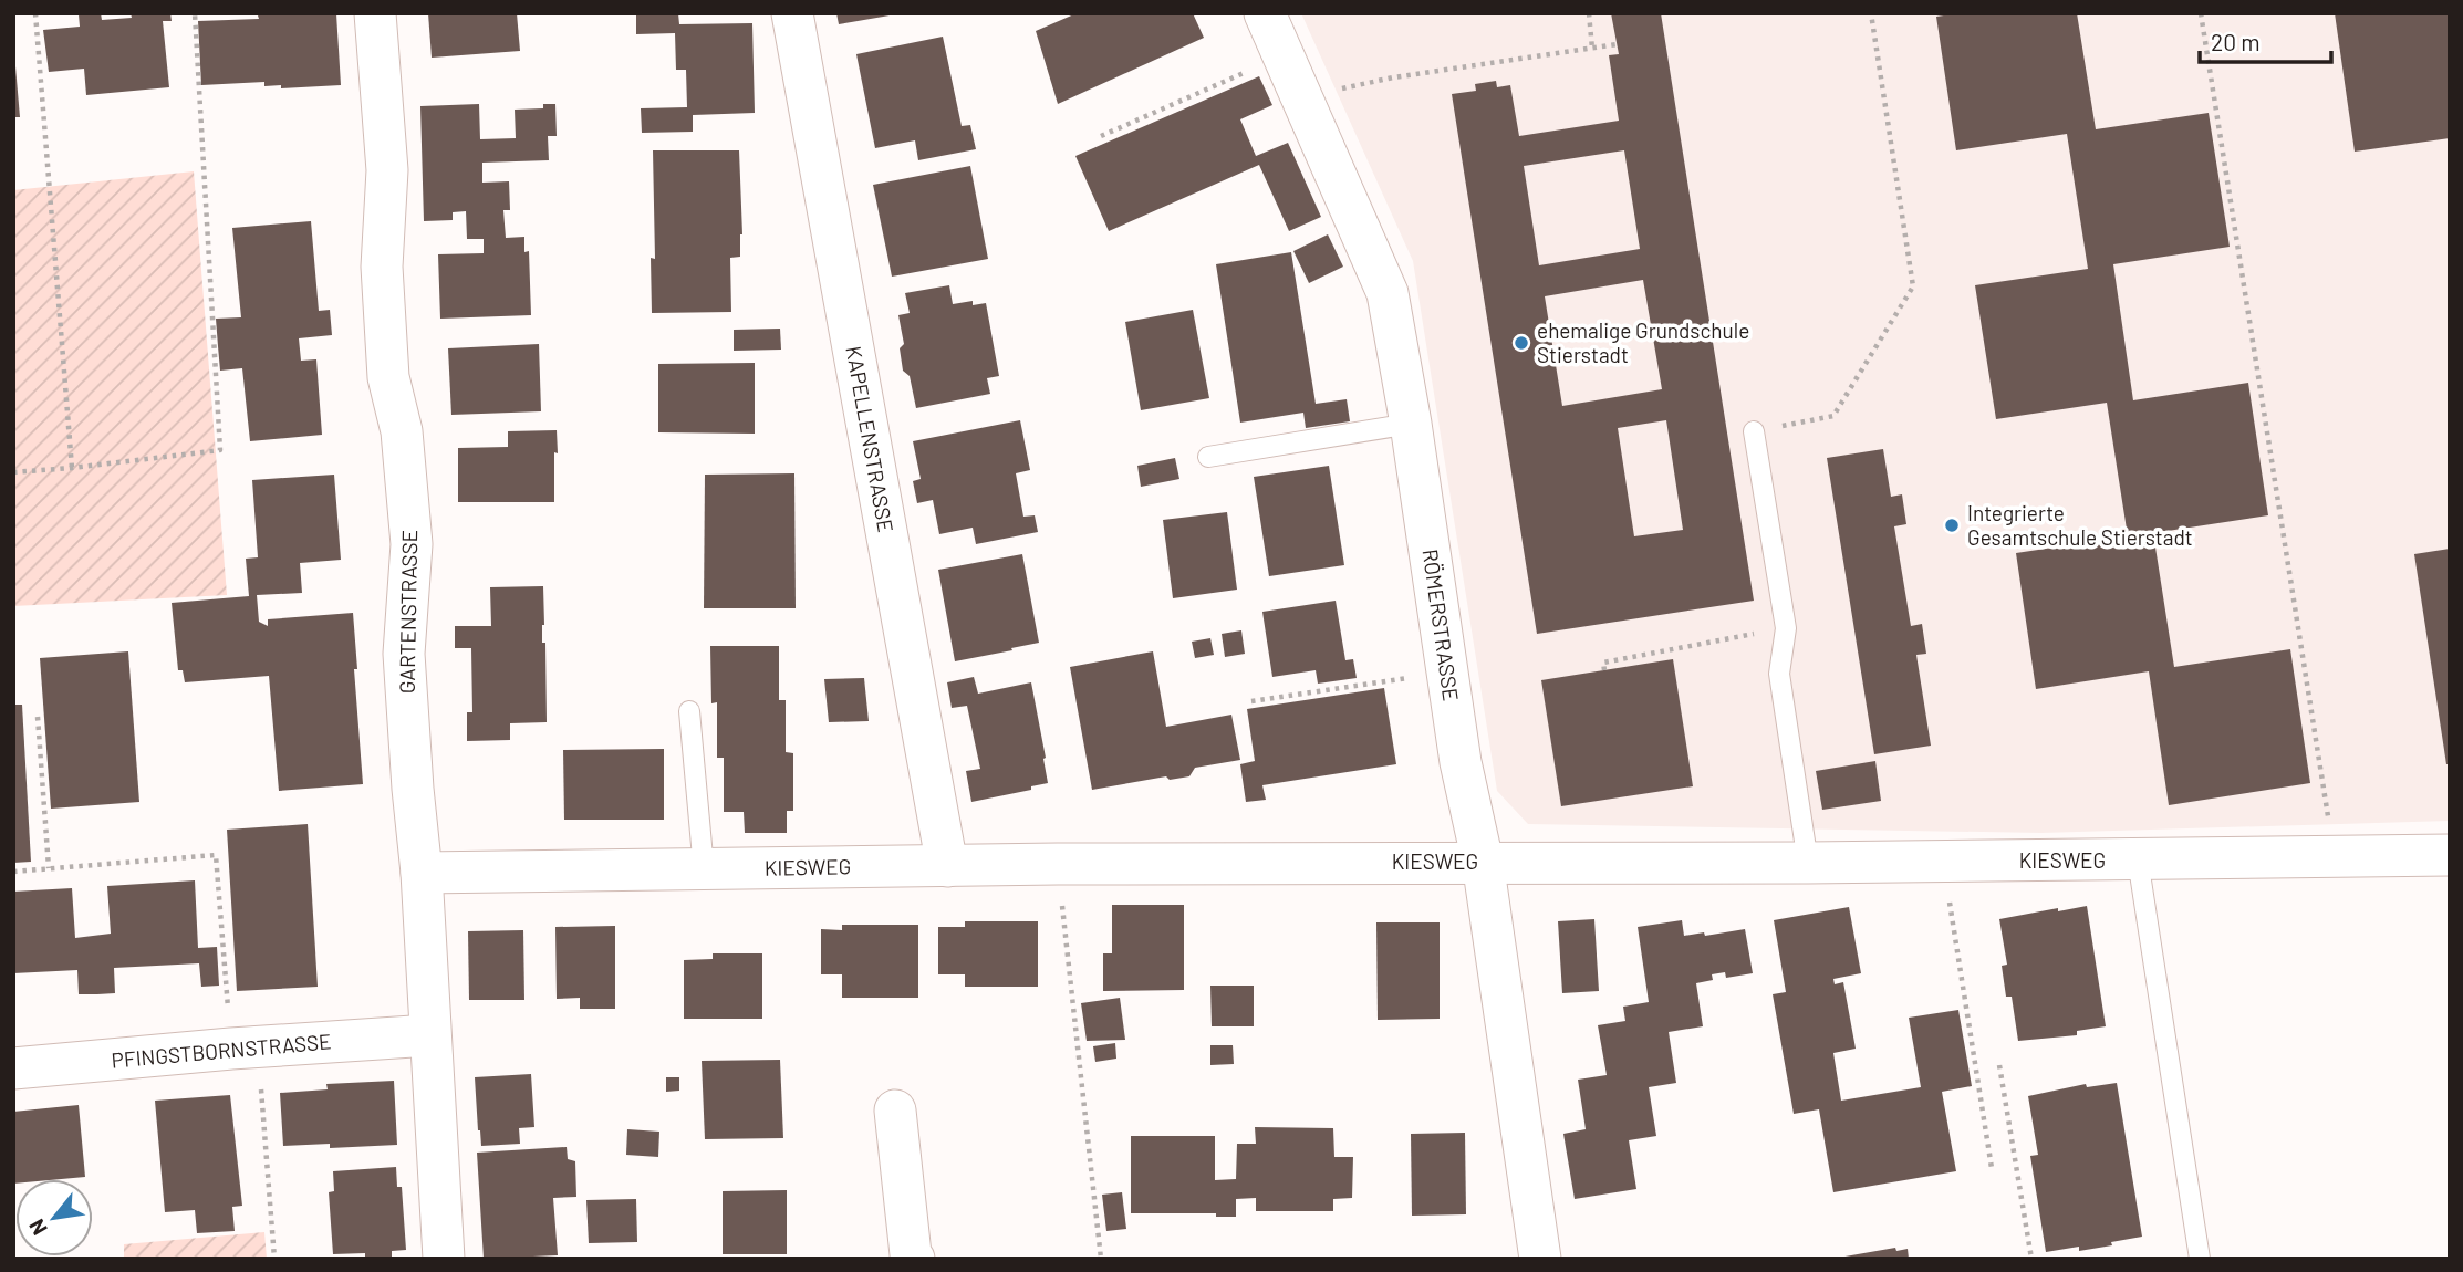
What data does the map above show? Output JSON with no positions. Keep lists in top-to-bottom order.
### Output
{
  "streets": {
    "street": [
      "KAPELLENSTRASSE",
      "GARTENSTRASSE",
      "RÖMERSTRASSE",
      "KIESWEG",
      "PFINGSTBORNSTRASSE"
    ]
  },
  "crossings": [
    ["KAPELLENSTRASSE", "KIESWEG"],
    ["GARTENSTRASSE", "KIESWEG"],
    ["GARTENSTRASSE", "PFINGSTBORNSTRASSE"],
    ["RÖMERSTRASSE", "KIESWEG"]
  ],
  "places": ["ehemalige Grundschule Stierstadt", "Integrierte Gesamtschule Stierstadt"],
  "scale_bar": "20 m",
  "north": "bottom left"
}
